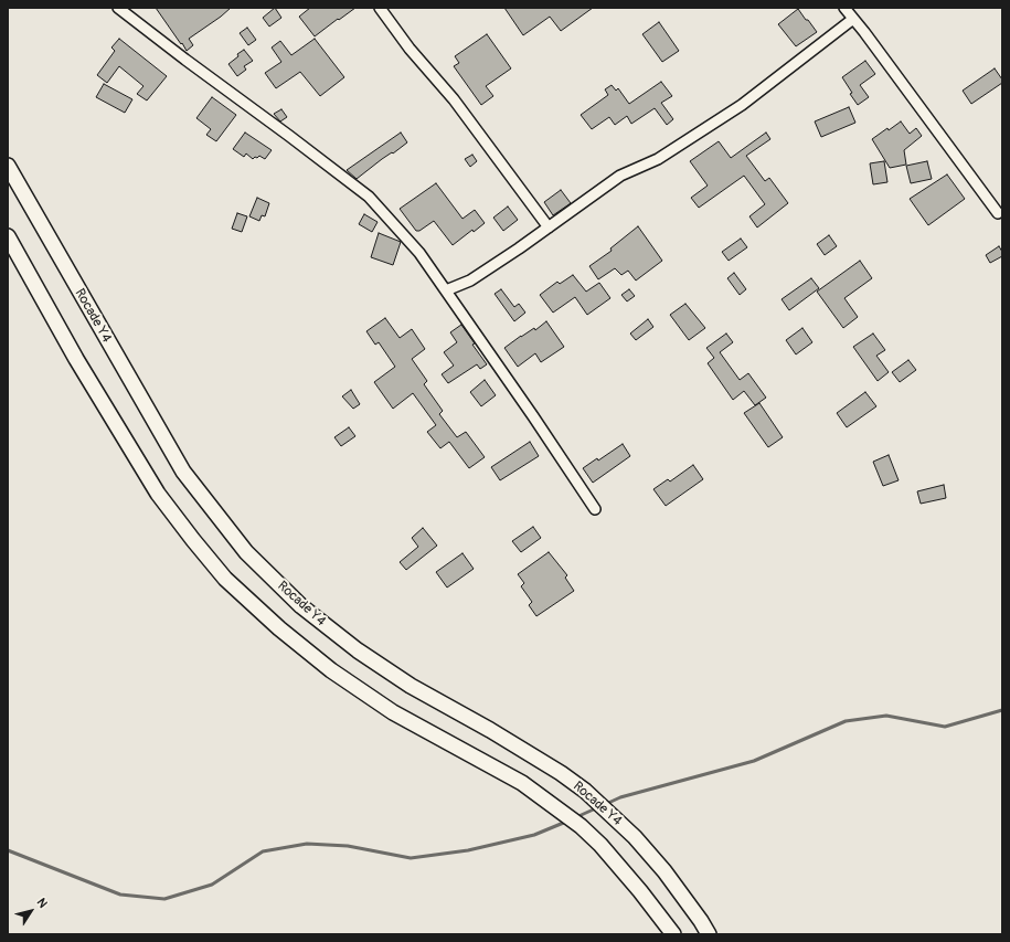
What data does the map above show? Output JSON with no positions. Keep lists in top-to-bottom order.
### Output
{
  "streets": {
    "highway": ["Rocade Y4"]
  },
  "north": "top right"
}
